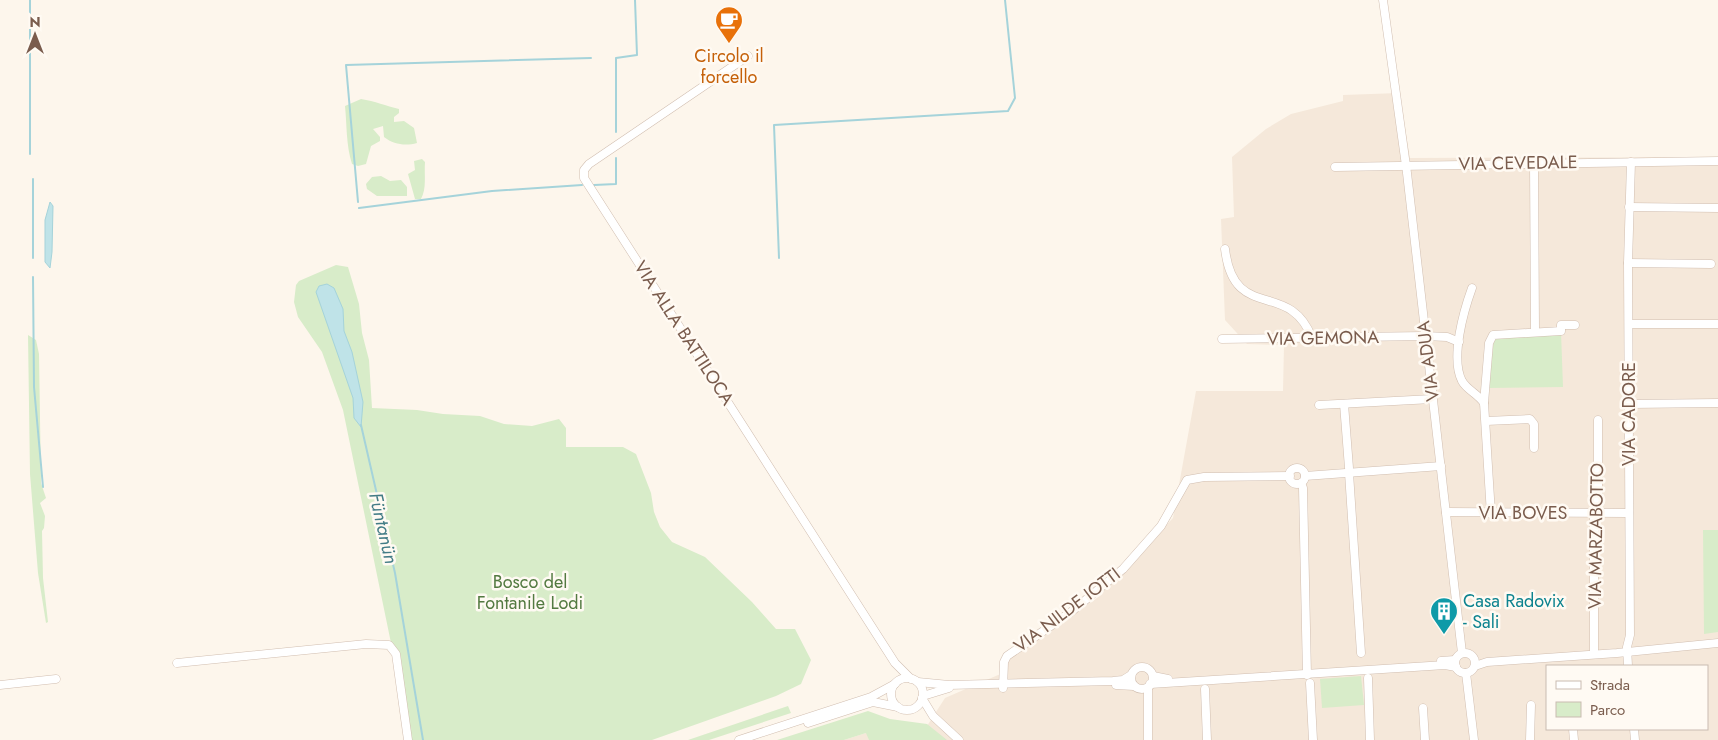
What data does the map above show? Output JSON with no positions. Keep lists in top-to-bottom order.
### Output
{
  "streets": {
    "street": [
      "VIA CEVEDALE",
      "VIA ALLA BATTILOCA",
      "VIA GEMONA",
      "VIA ADUA",
      "VIA CADORE",
      "VIA BOVES",
      "VIA MARZABOTTO",
      "VIA NILDE IOTTI"
    ]
  },
  "crossings": [
    ["VIA CEVEDALE", "VIA ADUA"],
    ["VIA CEVEDALE", "VIA CADORE"],
    ["VIA GEMONA", "VIA ADUA"],
    ["VIA ADUA", "VIA BOVES"],
    ["VIA CADORE", "VIA BOVES"],
    ["VIA BOVES", "VIA MARZABOTTO"]
  ],
  "water": ["Füntanün"],
  "parks": ["Bosco del Fontanile Lodi"],
  "places": {
    "cafe": ["Circolo il forcello"],
    "building": ["Casa Radovix - Sali"]
  },
  "legend": ["Strada", "Parco"],
  "north": "top"
}
